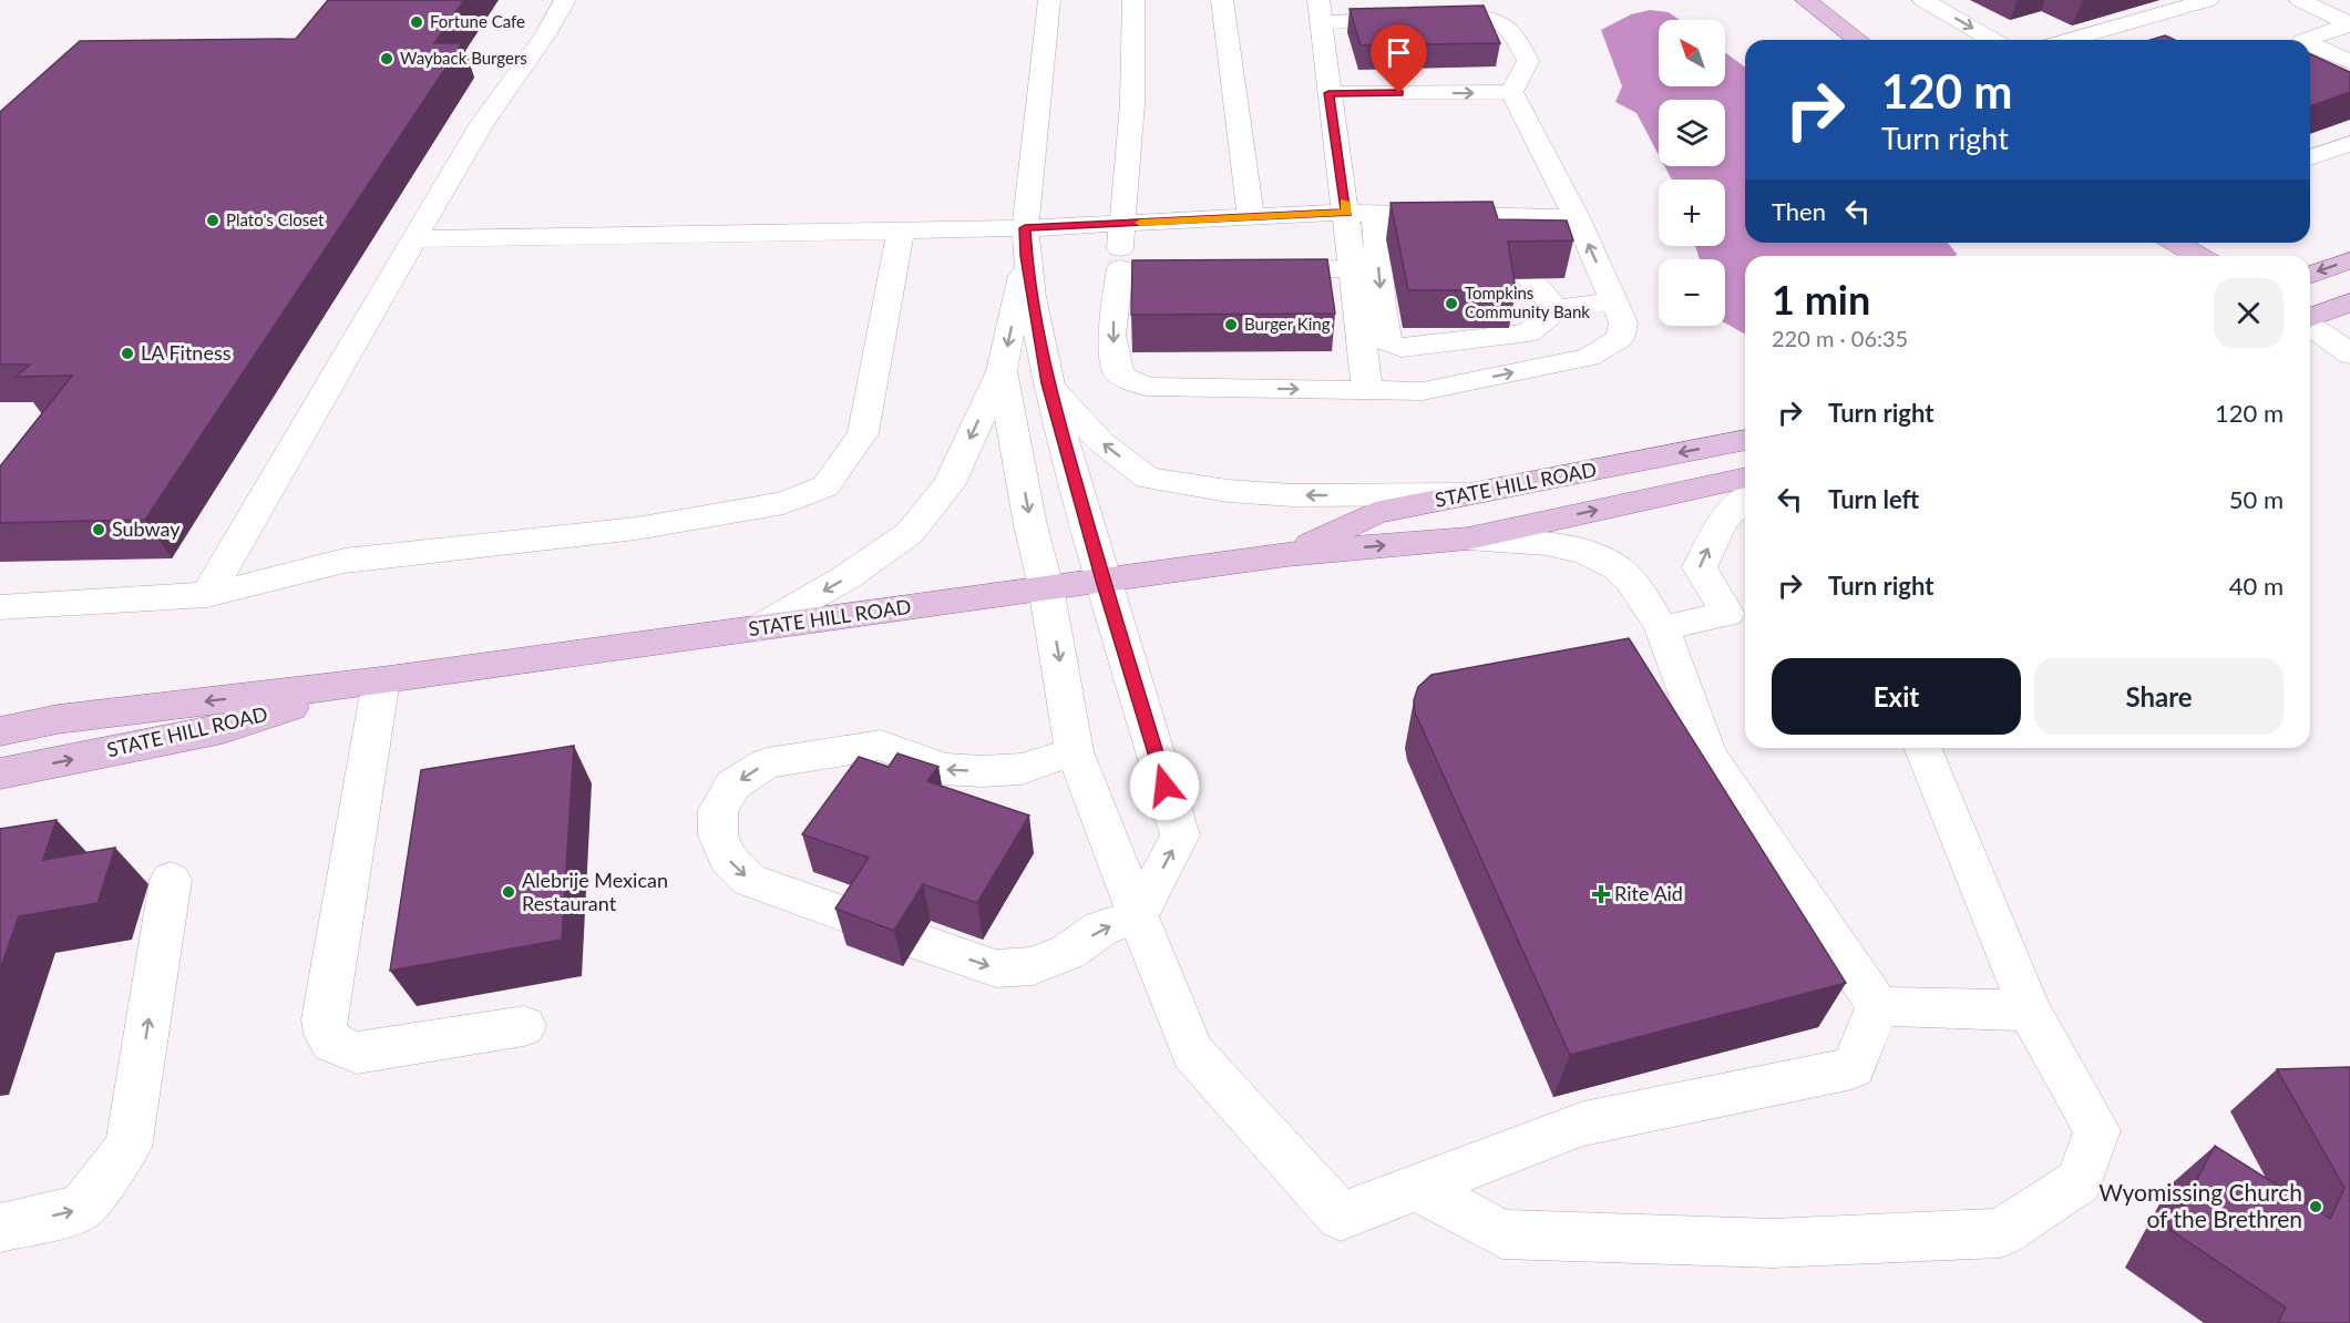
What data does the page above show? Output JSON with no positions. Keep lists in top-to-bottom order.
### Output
{
  "streets": {
    "main road": ["STATE HILL ROAD"]
  },
  "places": {
    "other": [
      "Fortune Cafe",
      "Wayback Burgers",
      "Plato's Closet",
      "Tompkins Community Bank",
      "Burger King",
      "LA Fitness",
      "Subway",
      "Alebrije Mexican Restaurant",
      "Wyomissing Church of the Brethren"
    ],
    "health": ["Rite Aid"]
  },
  "north": "top left",
  "page": {
    "map_buttons": ["+", "−"],
    "turn": ["120 m", "Turn right"],
    "then": "Then",
    "heading": ["1 min", "220 m · 06:35"],
    "list": [
      {
        "name": "Turn right",
        "value": "120 m"
      },
      {
        "name": "Turn left",
        "value": "50 m"
      },
      {
        "name": "Turn right",
        "value": "40 m"
      }
    ],
    "buttons": ["Exit", "Share"]
  }
}
